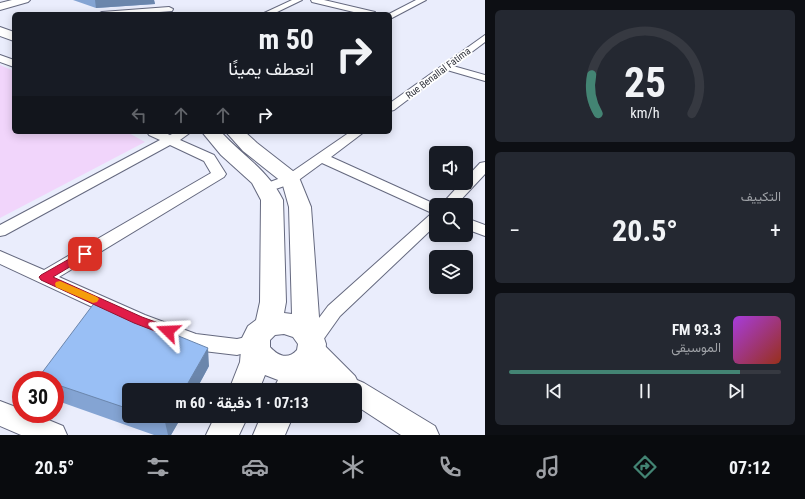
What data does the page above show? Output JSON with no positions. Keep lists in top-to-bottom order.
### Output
{
  "streets": {
    "street": ["Rue Benallal Fatima"]
  },
  "page": {
    "turn": ["50 m", "انعطف يمينًا"],
    "tile": "التكييف",
    "heat": ["−", "20.5°", "+"],
    "song": ["93.3 FM", "الموسيقى"],
    "limit": "30",
    "trip": "07:13 · 1 دقيقة · 60 m",
    "tabs": ["07:12", "20.5°"],
    "gauge": ["25", "km/h"]
  }
}
